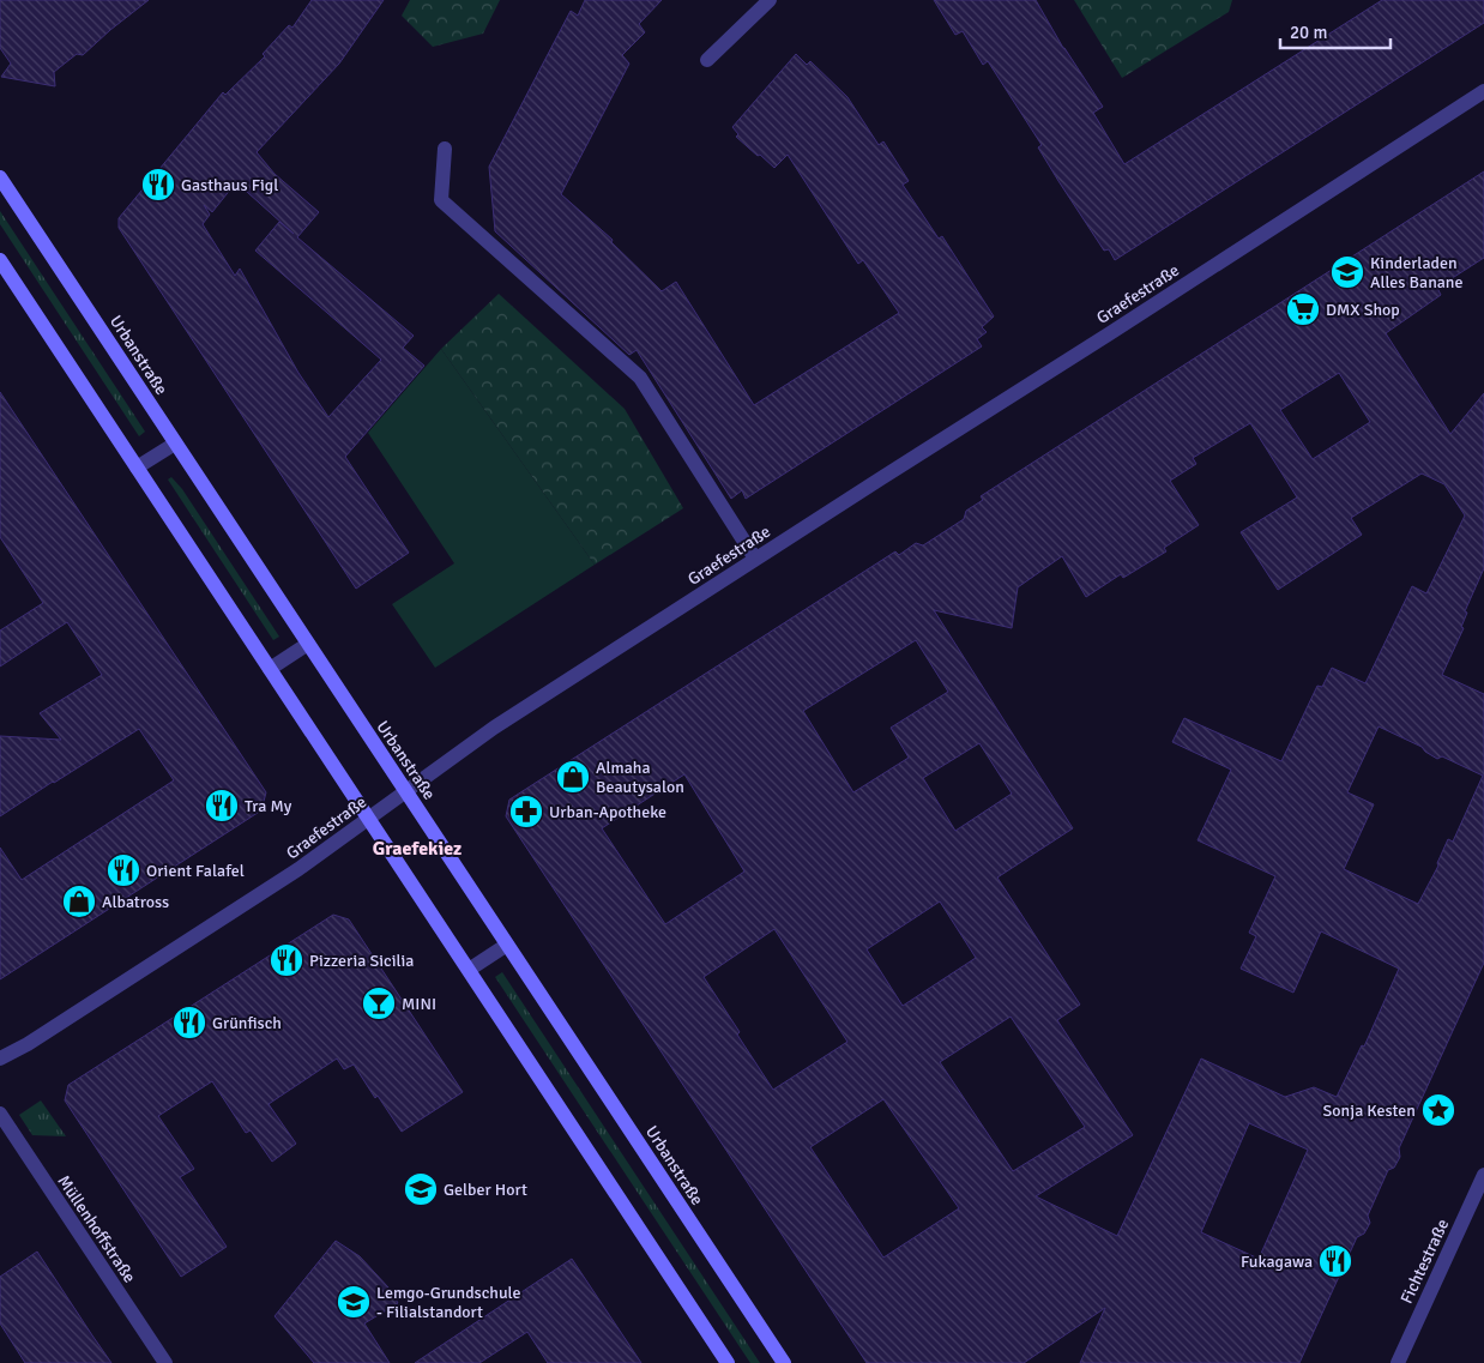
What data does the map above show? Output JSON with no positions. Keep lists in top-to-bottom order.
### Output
{
  "streets": {
    "main road": ["Urbanstraße"],
    "street": ["Graefestraße", "Müllenhoffstraße", "Fichtestraße"]
  },
  "crossings": [
    ["Graefestraße", "Urbanstraße"]
  ],
  "districts": ["Graefekiez"],
  "places": {
    "restaurant": [
      "Gasthaus Figl",
      "Tra My",
      "Orient Falafel",
      "Pizzeria Sicilia",
      "Grünfisch",
      "Fukagawa"
    ],
    "school or university": ["Kinderladen Alles Banane", "Gelber Hort", "Lemgo-Grundschule - Filialstandort"],
    "supermarket": ["DMX Shop"],
    "shop": ["Almaha Beautysalon", "Albatross"],
    "pharmacy": ["Urban-Apotheke"],
    "bar": ["MINI"],
    "place": ["Sonja Kesten"]
  },
  "scale_bar": "20 m"
}
